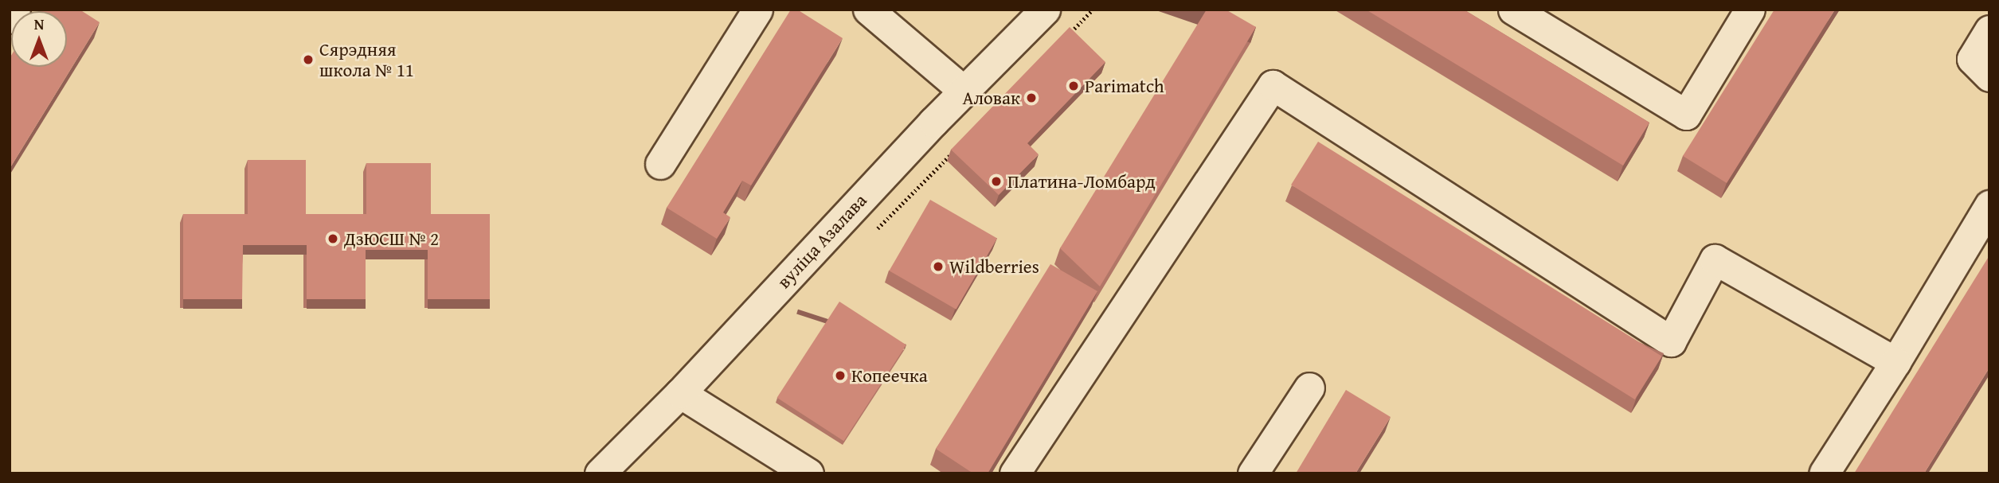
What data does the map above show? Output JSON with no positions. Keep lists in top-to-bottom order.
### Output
{
  "streets": {
    "street": ["вуліца Азалава"]
  },
  "places": [
    "Сярэдняя школа № 11",
    "Parimatch",
    "Аловак",
    "Платина-Ломбард",
    "ДзЮСШ № 2",
    "Wildberries",
    "Копеечка"
  ],
  "north": "top"
}
